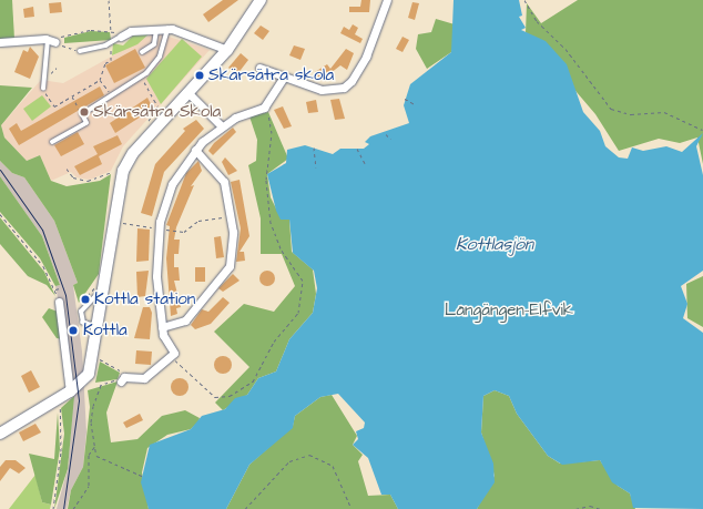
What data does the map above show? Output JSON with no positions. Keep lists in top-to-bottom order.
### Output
{
  "water": ["Kottlasjön"],
  "parks": ["Långängen-Elfvik"],
  "places": [
    "Skärsätra skola",
    "Skärsätra Skola",
    "Kottla station",
    "Kottla"
  ]
}
